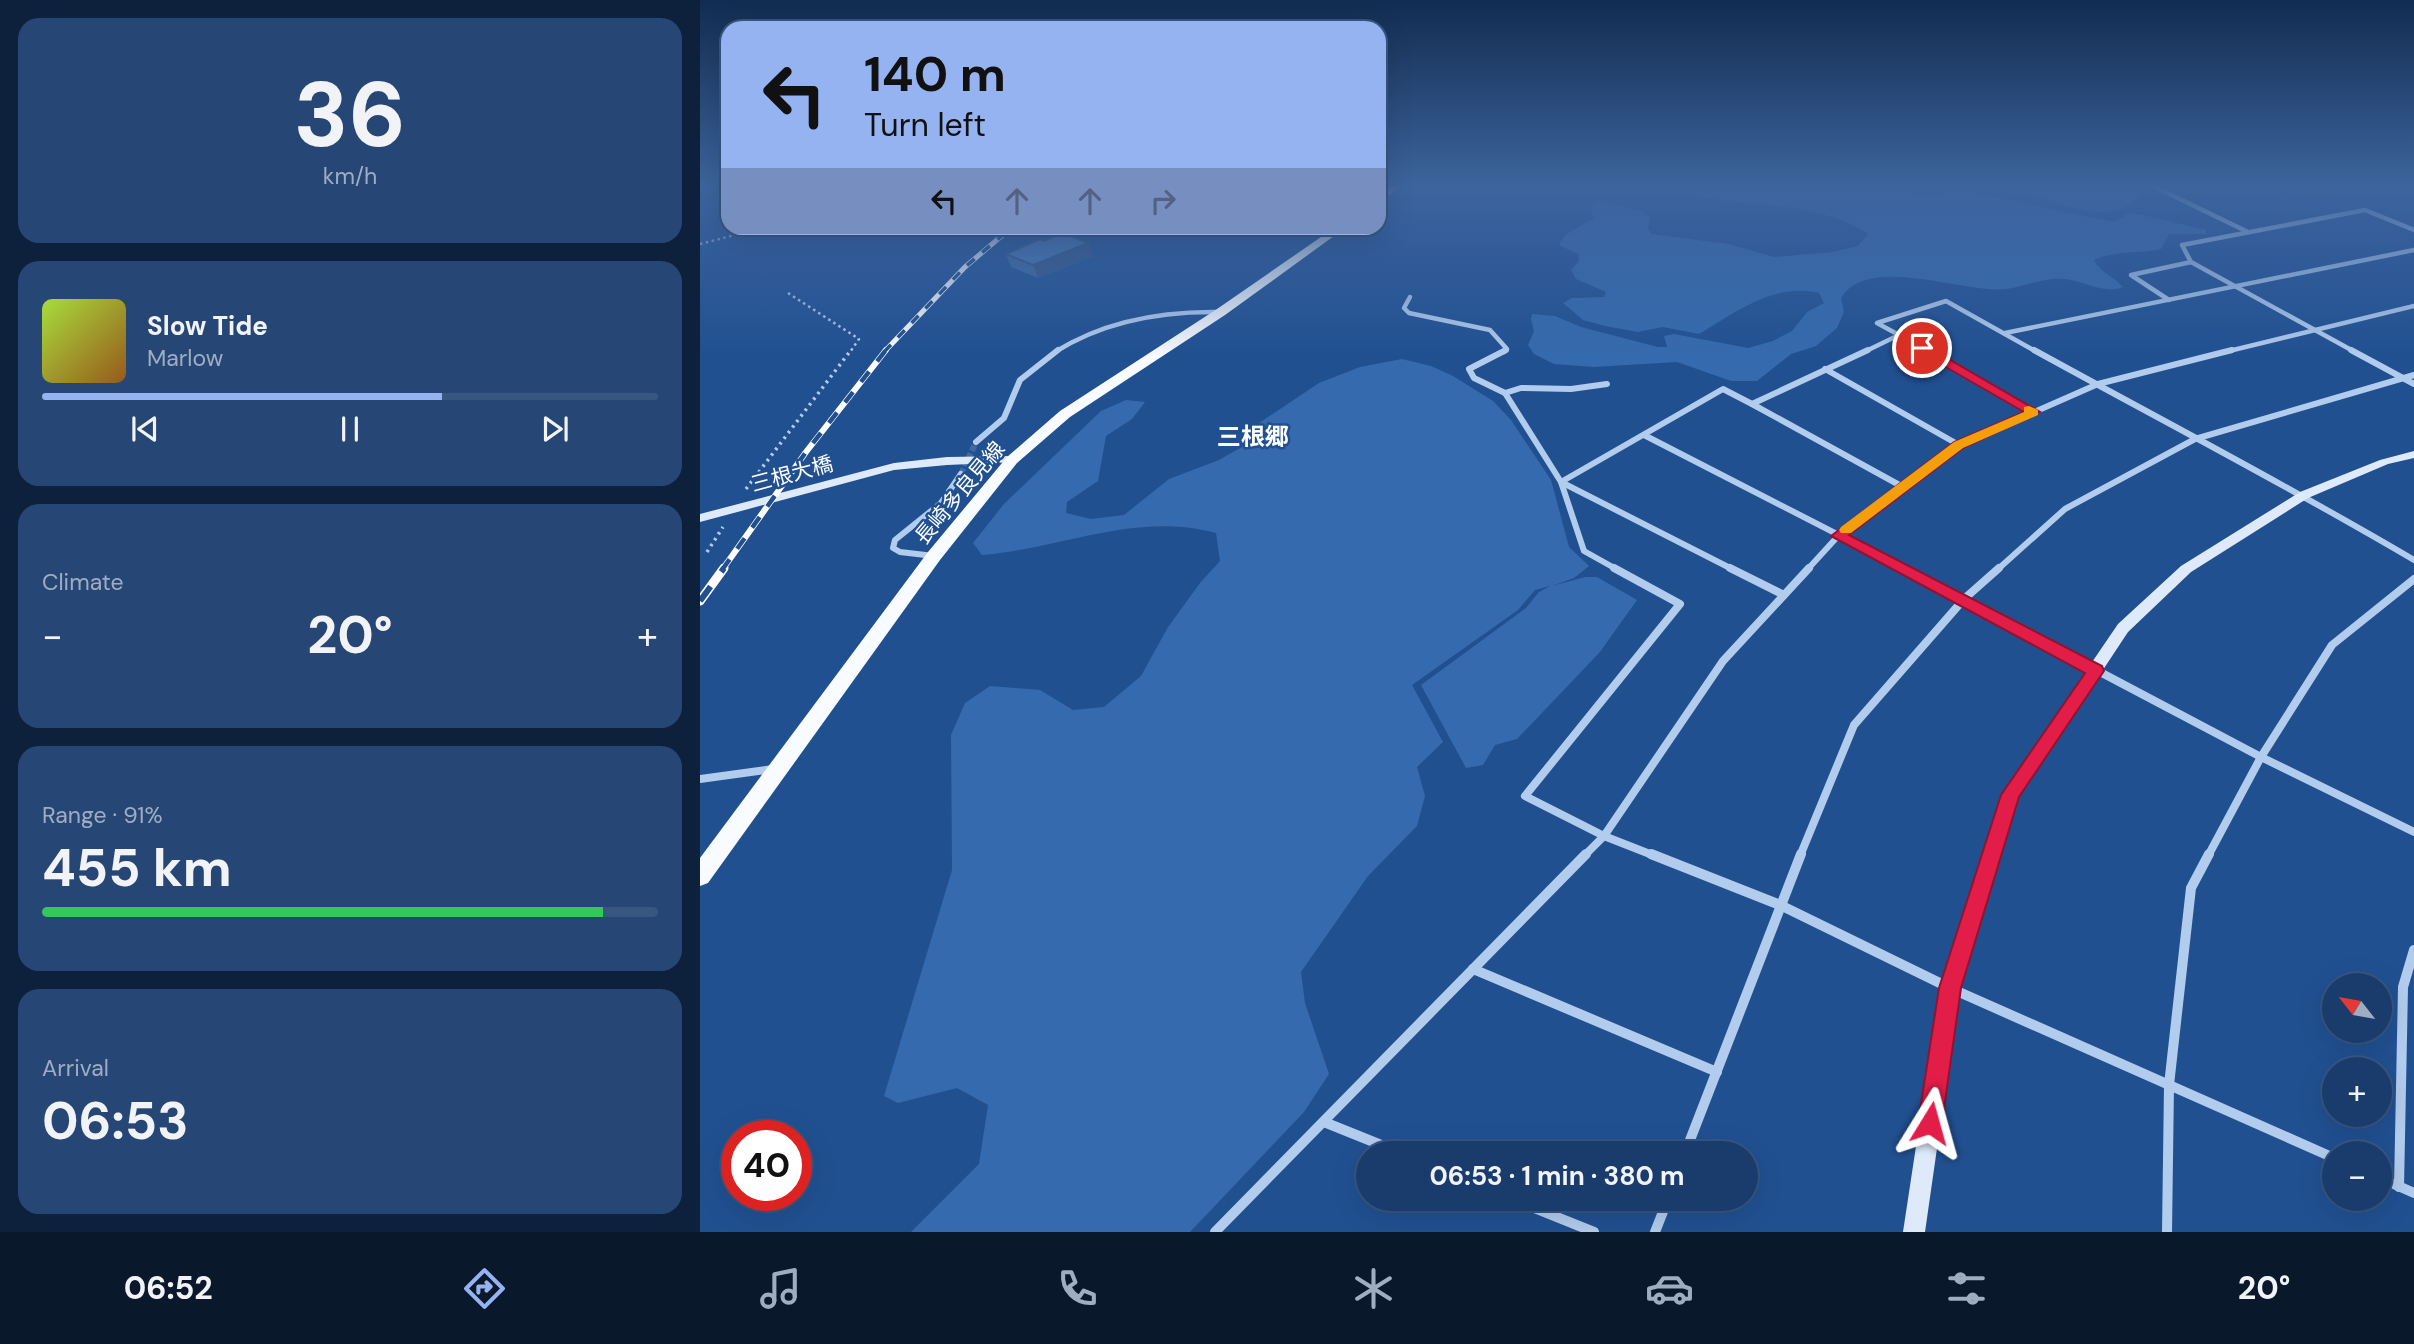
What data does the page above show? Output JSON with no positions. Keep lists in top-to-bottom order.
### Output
{
  "streets": {
    "main road": ["長崎多良見線"],
    "street": ["三根大橋"]
  },
  "crossings": [
    ["三根大橋", "長崎多良見線"]
  ],
  "districts": ["三根郷"],
  "north": "top left",
  "page": {
    "tile": [
      ["36", "km/h"],
      "Climate",
      ["Range · 91%", "455 km"],
      ["Arrival", "06:53"]
    ],
    "turn": ["140 m", "Turn left"],
    "song": ["Slow Tide", "Marlow"],
    "heat": ["−", "20°", "+"],
    "map_buttons": ["+", "−"],
    "limit": "40",
    "trip": "06:53 · 1 min · 380 m",
    "tabs": ["06:52", "20°"]
  }
}
